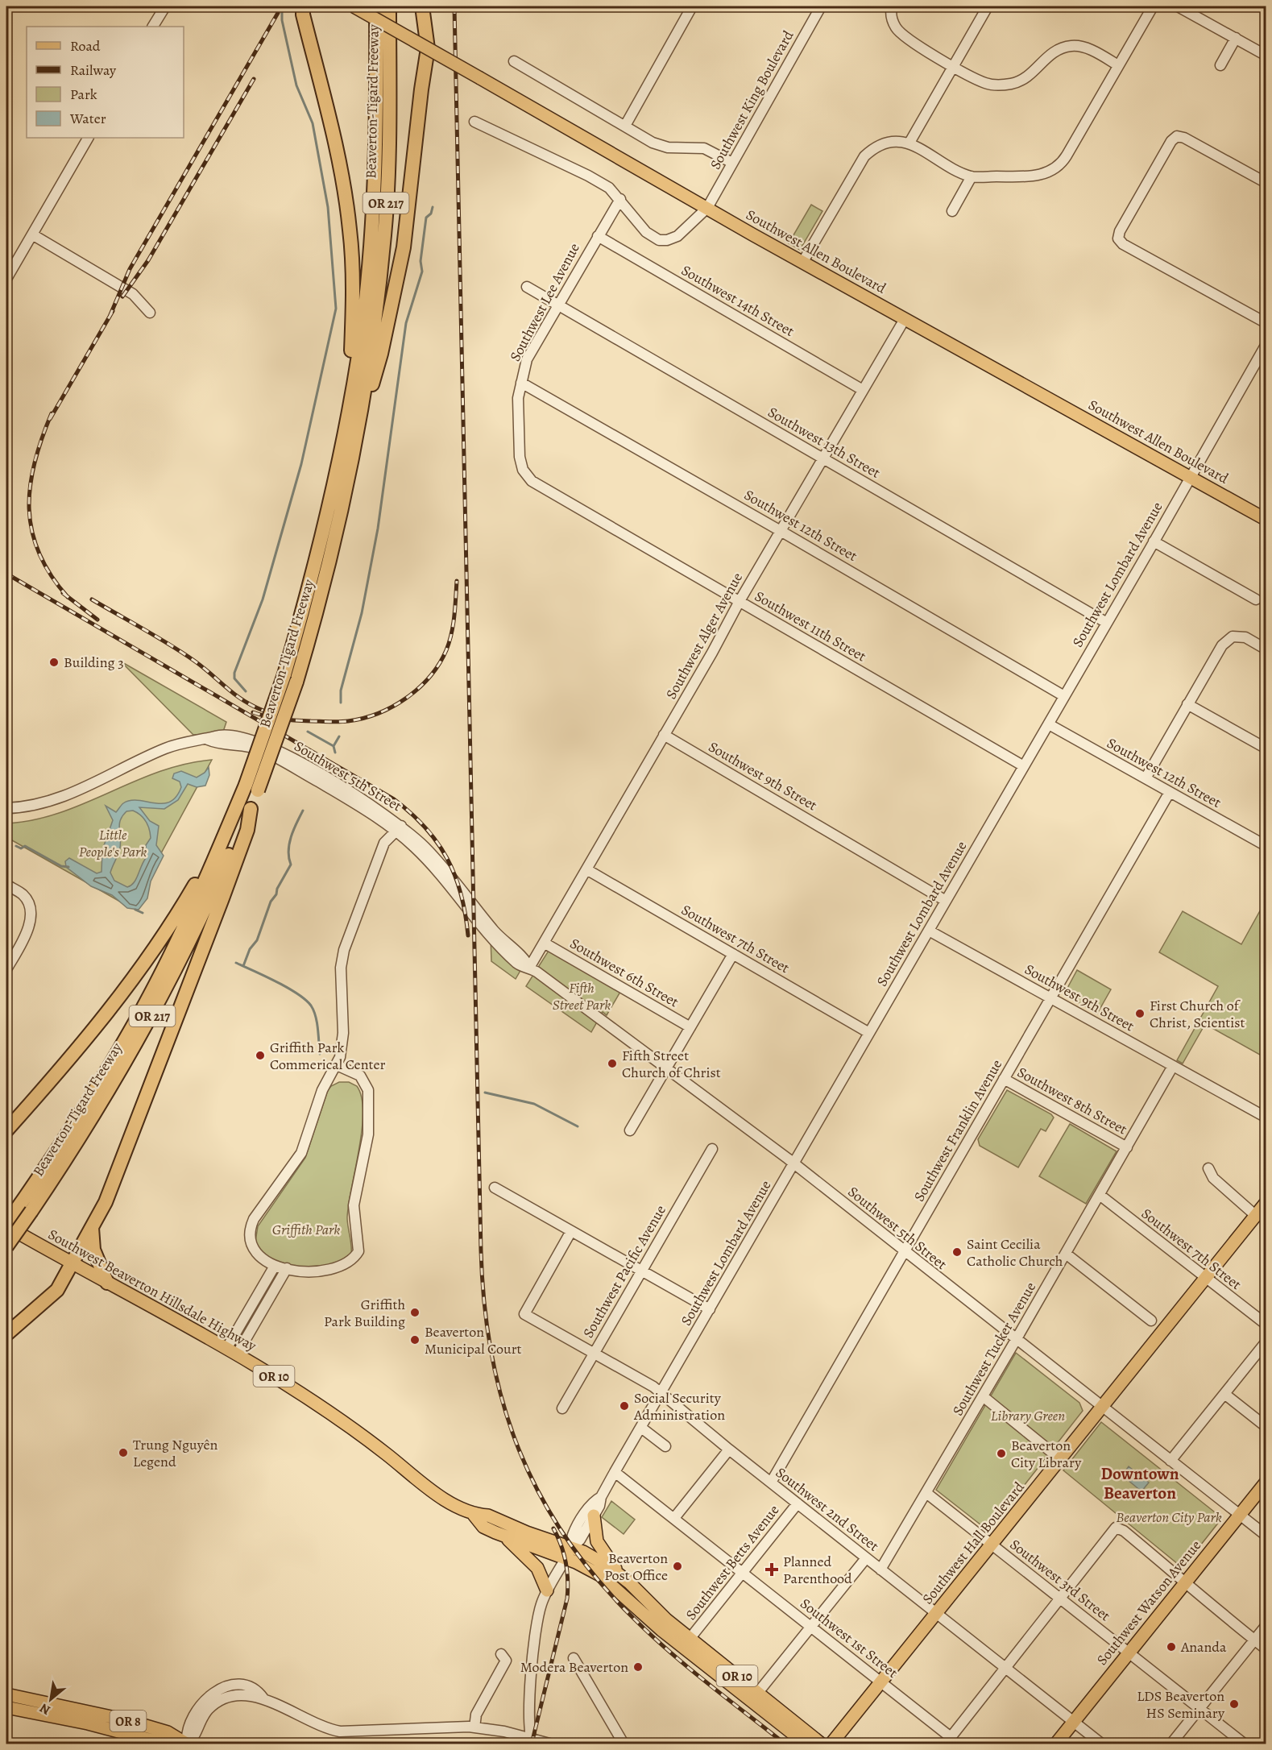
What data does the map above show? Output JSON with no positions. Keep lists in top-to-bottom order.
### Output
{
  "streets": {
    "highway": ["Beaverton-Tigard Freeway", "OR 217"],
    "main road": [
      "Southwest Allen Boulevard",
      "Southwest Beaverton Hillsdale Highway",
      "OR 10",
      "Southwest Hall Boulevard",
      "Southwest Watson Avenue",
      "OR 8"
    ],
    "street": [
      "Southwest King Boulevard",
      "Southwest 14th Street",
      "Southwest Lee Avenue",
      "Southwest 13th Street",
      "Southwest 12th Street",
      "Southwest Lombard Avenue",
      "Southwest 11th Street",
      "Southwest Alger Avenue",
      "Southwest 5th Street",
      "Southwest 9th Street",
      "Southwest 7th Street",
      "Southwest 6th Street",
      "Southwest 8th Street",
      "Southwest Franklin Avenue",
      "Southwest Pacific Avenue",
      "Southwest Tucker Avenue",
      "Southwest 2nd Street",
      "Southwest Betts Avenue",
      "Southwest 3rd Street",
      "Southwest 1st Street"
    ]
  },
  "crossings": [
    ["Southwest King Boulevard", "Southwest Allen Boulevard"],
    ["Southwest King Boulevard", "Southwest Lee Avenue"],
    ["Beaverton-Tigard Freeway", "Southwest Beaverton Hillsdale Highway"],
    ["Southwest Allen Boulevard", "Southwest Lombard Avenue"],
    ["Southwest Allen Boulevard", "Southwest Alger Avenue"],
    ["Southwest 14th Street", "Southwest Lee Avenue"],
    ["Southwest 14th Street", "Southwest Alger Avenue"],
    ["Southwest Lee Avenue", "Southwest 13th Street"],
    ["Southwest Lee Avenue", "Southwest 12th Street"],
    ["Southwest Lee Avenue", "Southwest 11th Street"],
    ["Southwest 13th Street", "Southwest Lombard Avenue"],
    ["Southwest 13th Street", "Southwest Alger Avenue"],
    ["Southwest 12th Street", "Southwest Lombard Avenue"],
    ["Southwest 12th Street", "Southwest Alger Avenue"],
    ["Southwest 12th Street", "Southwest Franklin Avenue"],
    ["Southwest Lombard Avenue", "Southwest 11th Street"],
    ["Southwest Lombard Avenue", "Southwest 5th Street"],
    ["Southwest Lombard Avenue", "Southwest 9th Street"],
    ["Southwest Lombard Avenue", "Southwest 7th Street"],
    ["Southwest Lombard Avenue", "Southwest Beaverton Hillsdale Highway"],
    ["Southwest Lombard Avenue", "OR 10"],
    ["Southwest Lombard Avenue", "Southwest 2nd Street"],
    ["Southwest Lombard Avenue", "Southwest 1st Street"],
    ["Southwest 11th Street", "Southwest Alger Avenue"],
    ["Southwest Alger Avenue", "Southwest 5th Street"],
    ["Southwest Alger Avenue", "Southwest 9th Street"],
    ["Southwest Alger Avenue", "Southwest 7th Street"],
    ["Southwest Alger Avenue", "Southwest 6th Street"],
    ["Southwest 5th Street", "Southwest Franklin Avenue"],
    ["Southwest 5th Street", "Southwest Tucker Avenue"],
    ["Southwest 5th Street", "Southwest Hall Boulevard"],
    ["Southwest 5th Street", "Southwest Watson Avenue"],
    ["Southwest 9th Street", "Southwest Franklin Avenue"],
    ["Southwest 9th Street", "Southwest Tucker Avenue"],
    ["Southwest 7th Street", "Southwest Tucker Avenue"],
    ["Southwest 7th Street", "Southwest Hall Boulevard"],
    ["Southwest 8th Street", "Southwest Franklin Avenue"],
    ["Southwest 8th Street", "Southwest Tucker Avenue"],
    ["Southwest Franklin Avenue", "Southwest 2nd Street"],
    ["Southwest Pacific Avenue", "Southwest 2nd Street"],
    ["Southwest Beaverton Hillsdale Highway", "OR 10"],
    ["Southwest Tucker Avenue", "Southwest 2nd Street"],
    ["Southwest Tucker Avenue", "Southwest 3rd Street"],
    ["OR 10", "Southwest Betts Avenue"],
    ["Southwest 2nd Street", "Southwest Hall Boulevard"],
    ["Southwest 2nd Street", "Southwest Betts Avenue"],
    ["Southwest 2nd Street", "Southwest Watson Avenue"],
    ["Southwest Hall Boulevard", "Southwest 3rd Street"],
    ["Southwest Hall Boulevard", "Southwest 1st Street"],
    ["Southwest Betts Avenue", "Southwest 1st Street"],
    ["Southwest 3rd Street", "Southwest Watson Avenue"]
  ],
  "districts": ["Downtown Beaverton"],
  "parks": [
    "Little People's Park",
    "Fifth Street Park",
    "Griffith Park",
    "Library Green",
    "Beaverton City Park"
  ],
  "places": {
    "other": [
      "Building 3",
      "First Church of Christ, Scientist",
      "Griffith Park Commerical Center",
      "Fifth Street Church of Christ",
      "Saint Cecilia Catholic Church",
      "Griffith Park Building",
      "Beaverton Municipal Court",
      "Social Security Administration",
      "Trung Nguyên Legend",
      "Beaverton City Library",
      "Beaverton Post Office",
      "Ananda",
      "Modera Beaverton",
      "LDS Beaverton HS Seminary"
    ],
    "health": ["Planned Parenthood"]
  },
  "legend": [
    "Road",
    "Railway",
    "Park",
    "Water"
  ],
  "north": "bottom left"
}
